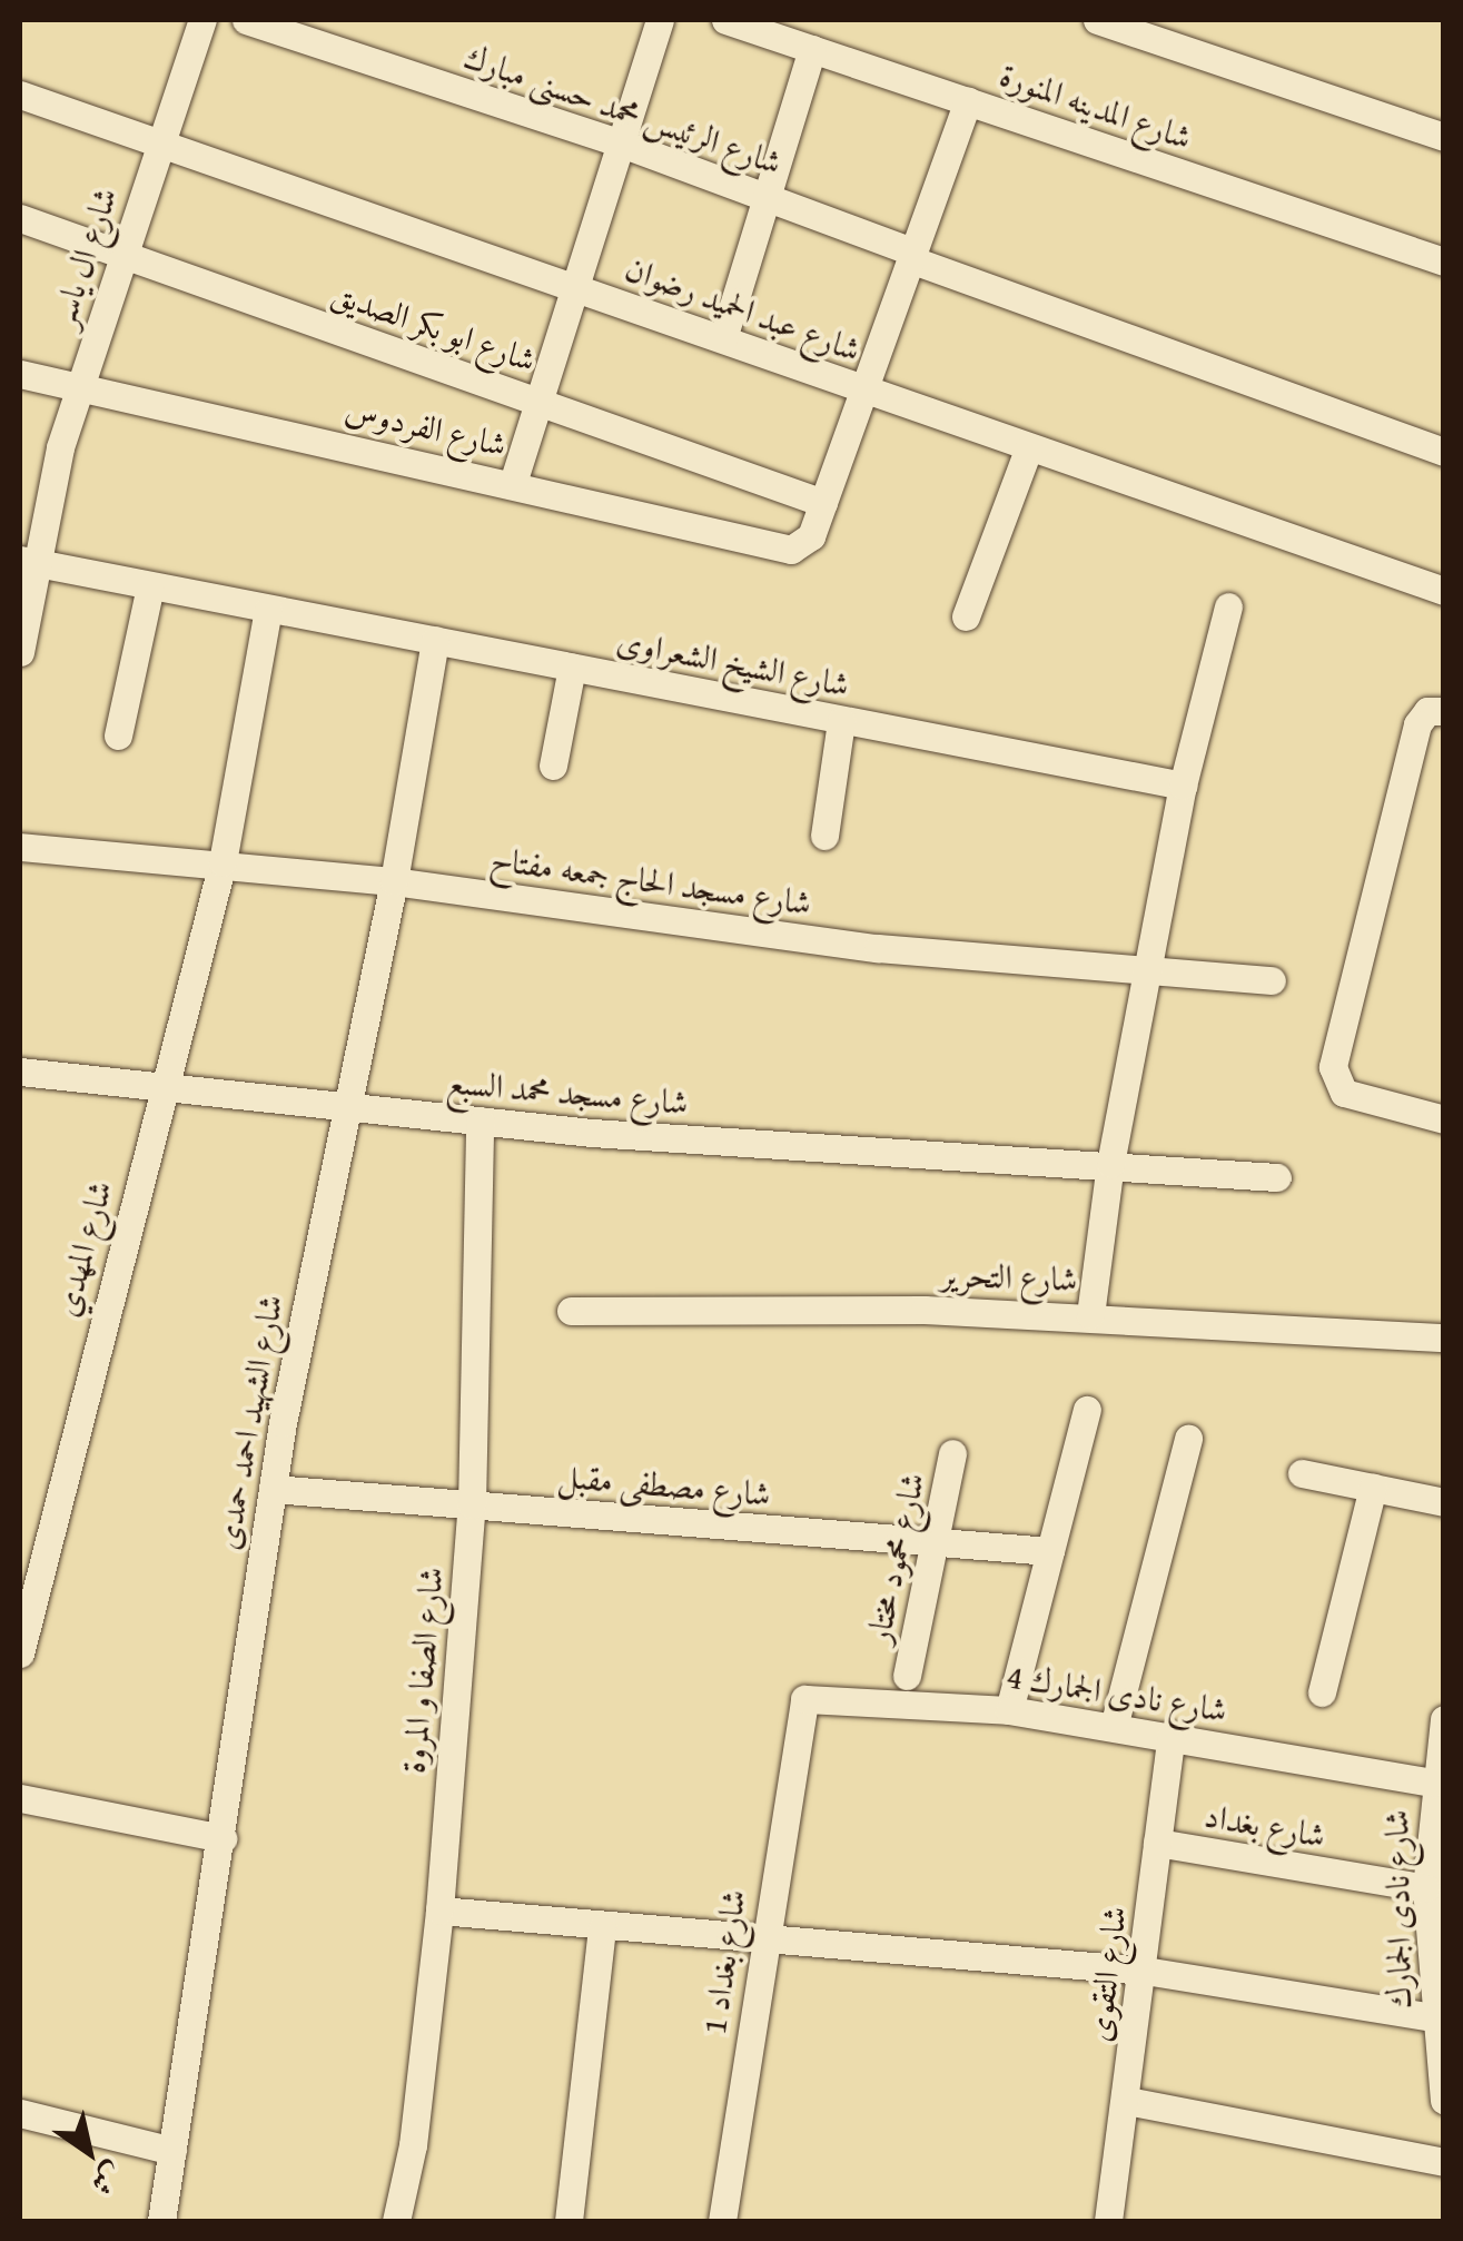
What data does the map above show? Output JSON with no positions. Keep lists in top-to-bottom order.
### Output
{
  "streets": {
    "street": [
      "شارع المدينه المنورة",
      "شارع الرئيس محمد حسنى مبارك",
      "شارع ال ياسر",
      "شارع عبد الحميد رضوان",
      "شارع ابو بكر الصديق",
      "شارع الفردوس",
      "شارع الشيخ الشعراوى",
      "شارع مسجد الحاج جمعه مفتاح",
      "شارع مسجد محمد السبع",
      "شارع المهدي",
      "شارع التحرير",
      "شارع الشهيد احمد حمدى",
      "شارع مصطفى مقبل",
      "شارع محمود مختار",
      "شارع الصفا و المروة",
      "شارع نادى الجمارك 4",
      "شارع بغداد",
      "شارع نادى الجمارك",
      "شارع بغداد 1",
      "شارع التقوى"
    ]
  },
  "crossings": [
    ["شارع ال ياسر", "شارع عبد الحميد رضوان"],
    ["شارع ال ياسر", "شارع ابو بكر الصديق"],
    ["شارع ال ياسر", "شارع الفردوس"],
    ["شارع ال ياسر", "شارع الشيخ الشعراوى"],
    ["شارع ابو بكر الصديق", "شارع الفردوس"],
    ["شارع الشيخ الشعراوى", "شارع الشهيد احمد حمدى"],
    ["شارع مسجد الحاج جمعه مفتاح", "شارع المهدي"],
    ["شارع مسجد الحاج جمعه مفتاح", "شارع الشهيد احمد حمدى"],
    ["شارع مسجد محمد السبع", "شارع المهدي"],
    ["شارع مسجد محمد السبع", "شارع الشهيد احمد حمدى"],
    ["شارع مسجد محمد السبع", "شارع الصفا و المروة"],
    ["شارع الشهيد احمد حمدى", "شارع مصطفى مقبل"],
    ["شارع مصطفى مقبل", "شارع محمود مختار"],
    ["شارع مصطفى مقبل", "شارع الصفا و المروة"],
    ["شارع نادى الجمارك 4", "شارع نادى الجمارك"],
    ["شارع نادى الجمارك 4", "شارع بغداد 1"],
    ["شارع نادى الجمارك 4", "شارع التقوى"],
    ["شارع بغداد", "شارع نادى الجمارك"],
    ["شارع بغداد", "شارع التقوى"]
  ],
  "north": "bottom right"
}
